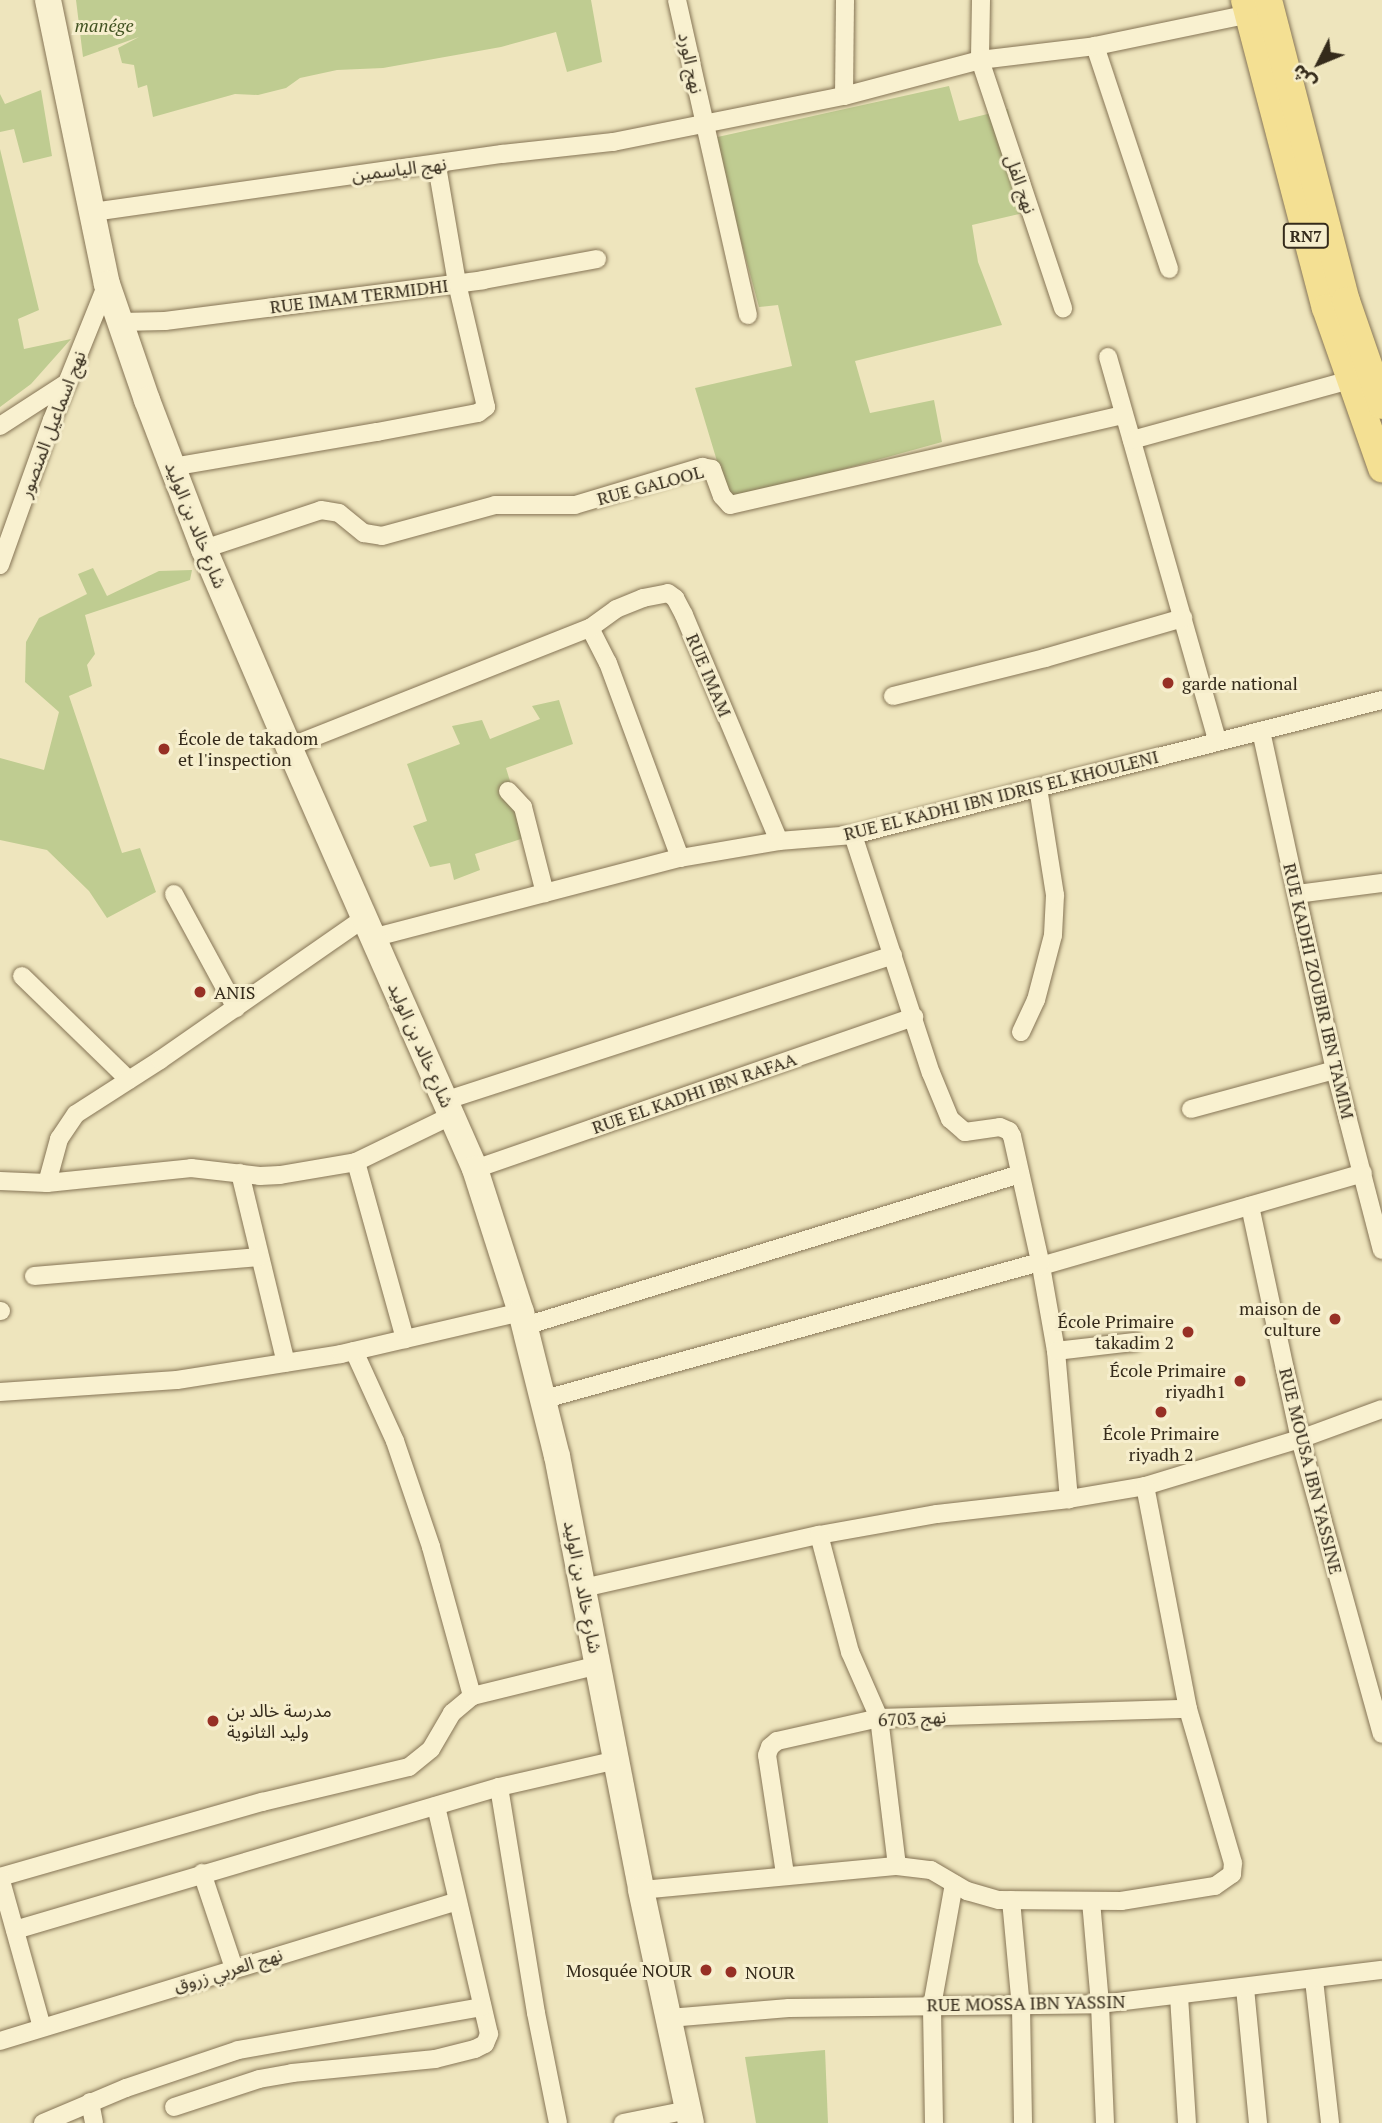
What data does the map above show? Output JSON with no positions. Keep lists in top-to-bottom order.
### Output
{
  "streets": {
    "main road": ["RN7"],
    "street": [
      "نهج الورد",
      "نهج الياسمين",
      "نهج الفل",
      "RUE IMAM TERMIDHI",
      "نهج اسماعيل المنصور",
      "RUE GALOOL",
      "شارع خالد بن الوليد",
      "RUE IMAM",
      "RUE EL KADHI IBN IDRIS EL KHOULENI",
      "RUE KADHI ZOUBIR IBN TAMIM",
      "RUE EL KADHI IBN RAFAA",
      "RUE MOUSA IBN YASSINE",
      "نهج 6703",
      "نهج العربي زروق",
      "RUE MOSSA IBN YASSIN"
    ]
  },
  "crossings": [
    ["نهج الورد", "نهج الياسمين"],
    ["نهج الياسمين", "نهج الفل"],
    ["نهج الياسمين", "RN7"],
    ["نهج الياسمين", "شارع خالد بن الوليد"],
    ["RUE IMAM TERMIDHI", "شارع خالد بن الوليد"],
    ["نهج اسماعيل المنصور", "شارع خالد بن الوليد"],
    ["RUE GALOOL", "شارع خالد بن الوليد"],
    ["شارع خالد بن الوليد", "RUE IMAM"],
    ["شارع خالد بن الوليد", "RUE EL KADHI IBN IDRIS EL KHOULENI"],
    ["شارع خالد بن الوليد", "RUE EL KADHI IBN RAFAA"],
    ["شارع خالد بن الوليد", "RUE MOSSA IBN YASSIN"],
    ["RUE IMAM", "RUE EL KADHI IBN IDRIS EL KHOULENI"],
    ["RUE EL KADHI IBN IDRIS EL KHOULENI", "RUE KADHI ZOUBIR IBN TAMIM"]
  ],
  "parks": ["manége"],
  "places": [
    "garde national",
    "École de takadom et l'inspection",
    "ANIS",
    "maison de culture",
    "École Primaire takadim 2",
    "École Primaire riyadh1",
    "École Primaire riyadh 2",
    "مدرسة خالد بن وليد الثانوية",
    "Mosquée NOUR",
    "NOUR"
  ],
  "north": "bottom left"
}
